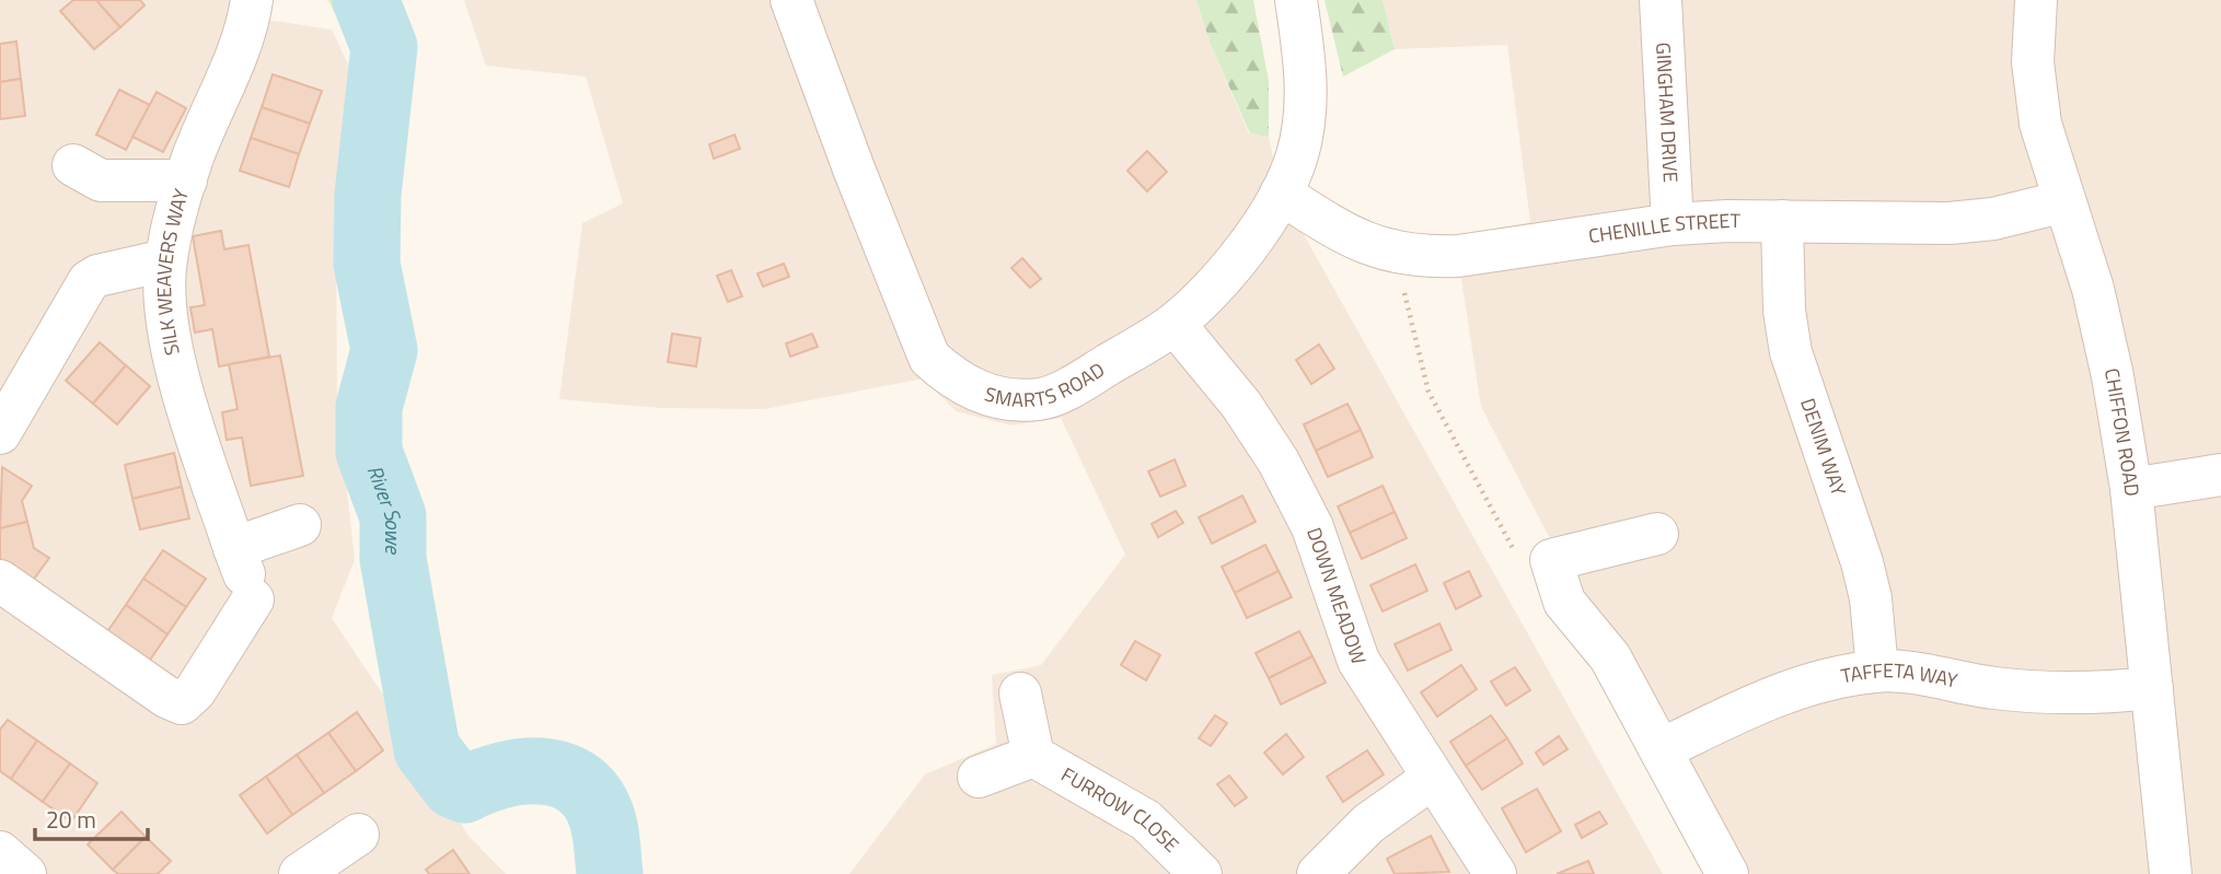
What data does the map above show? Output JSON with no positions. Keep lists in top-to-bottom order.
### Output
{
  "streets": {
    "street": [
      "GINGHAM DRIVE",
      "CHENILLE STREET",
      "SILK WEAVERS WAY",
      "SMARTS ROAD",
      "CHIFFON ROAD",
      "DENIM WAY",
      "DOWN MEADOW",
      "TAFFETA WAY",
      "FURROW CLOSE"
    ]
  },
  "crossings": [
    ["GINGHAM DRIVE", "CHENILLE STREET"],
    ["CHENILLE STREET", "SMARTS ROAD"],
    ["CHENILLE STREET", "CHIFFON ROAD"],
    ["CHENILLE STREET", "DENIM WAY"],
    ["SMARTS ROAD", "DOWN MEADOW"],
    ["CHIFFON ROAD", "TAFFETA WAY"],
    ["DENIM WAY", "TAFFETA WAY"]
  ],
  "water": ["River Sowe"],
  "scale_bar": "20 m"
}
